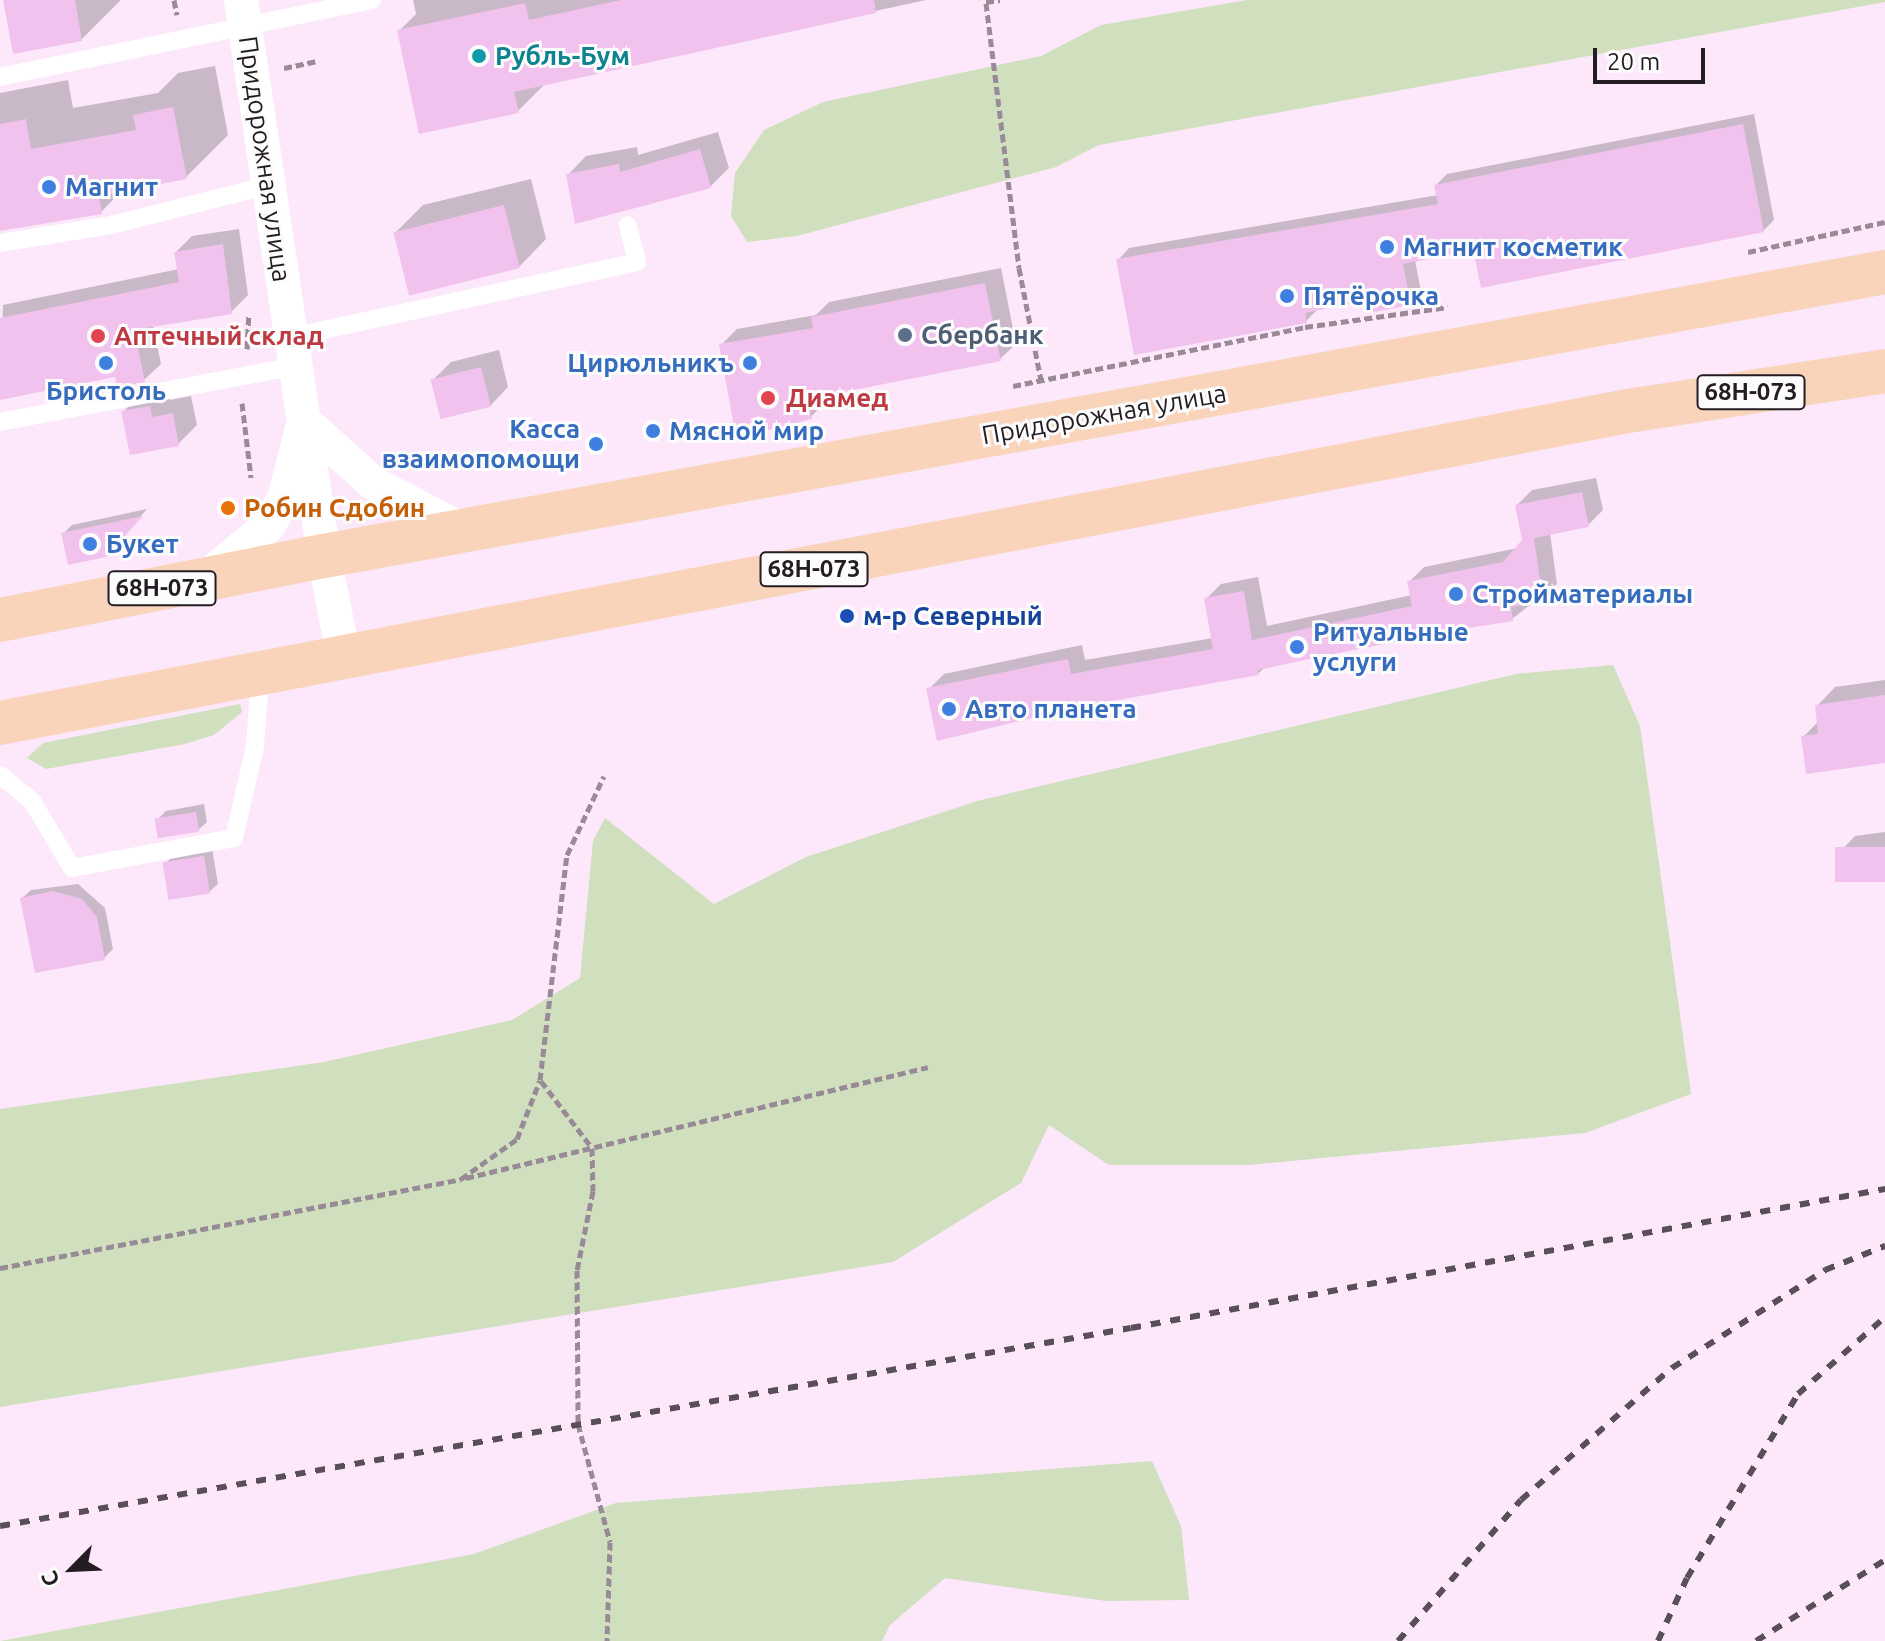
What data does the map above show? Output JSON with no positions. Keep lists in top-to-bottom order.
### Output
{
  "streets": {
    "main road": ["Придорожная улица", "68Н-073"]
  },
  "places": [
    "Рубль-Бум",
    "Магнит",
    "Магнит косметик",
    "Пятёрочка",
    "Сбербанк",
    "Аптечный склад",
    "Бристоль",
    "Цирюльникъ",
    "Диамед",
    "Мясной мир",
    "Касса взаимопомощи",
    "Робин Сдобин",
    "Букет",
    "Стройматериалы",
    "м-р Северный",
    "Ритуальные услуги",
    "Авто планета"
  ],
  "scale_bar": "20 m",
  "north": "bottom left"
}
